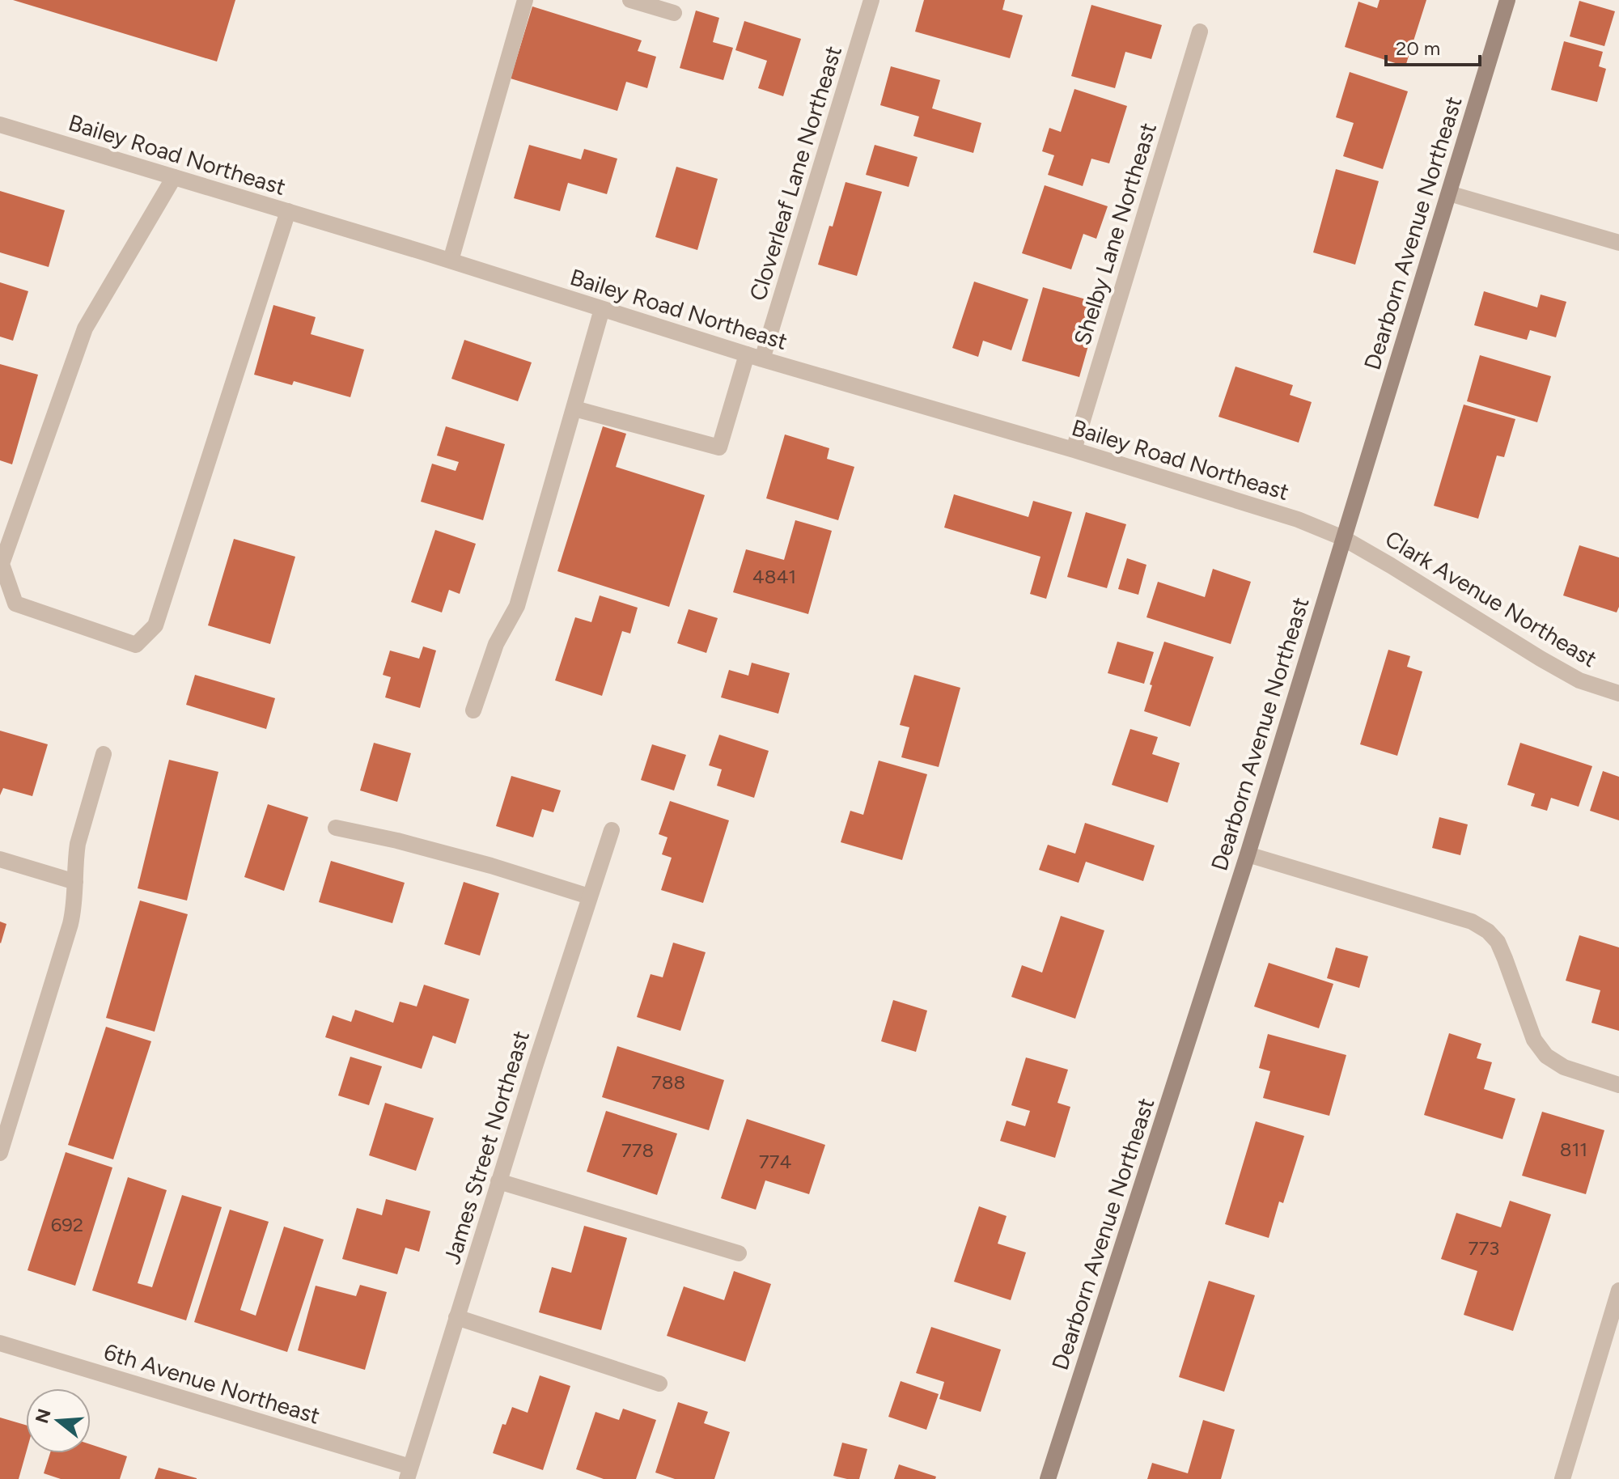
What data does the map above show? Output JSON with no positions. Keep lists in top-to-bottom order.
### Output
{
  "streets": {
    "street": [
      "Bailey Road Northeast",
      "Cloverleaf Lane Northeast",
      "Dearborn Avenue Northeast",
      "Shelby Lane Northeast",
      "Clark Avenue Northeast",
      "James Street Northeast",
      "6th Avenue Northeast"
    ]
  },
  "crossings": [
    ["Bailey Road Northeast", "Cloverleaf Lane Northeast"],
    ["Bailey Road Northeast", "Dearborn Avenue Northeast"],
    ["Bailey Road Northeast", "Shelby Lane Northeast"],
    ["Bailey Road Northeast", "Clark Avenue Northeast"],
    ["Dearborn Avenue Northeast", "Clark Avenue Northeast"],
    ["James Street Northeast", "6th Avenue Northeast"]
  ],
  "house_numbers": [
    "4841",
    "788",
    "811",
    "778",
    "774",
    "692",
    "773"
  ],
  "scale_bar": "20 m",
  "north": "left"
}
